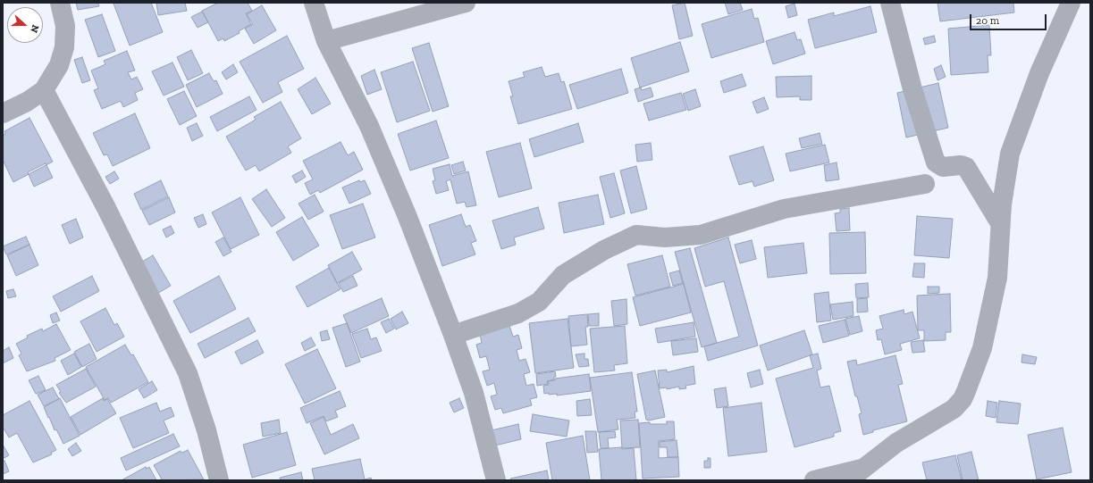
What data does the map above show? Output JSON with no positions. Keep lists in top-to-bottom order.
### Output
{
  "scale_bar": "20 m",
  "north": "right"
}
